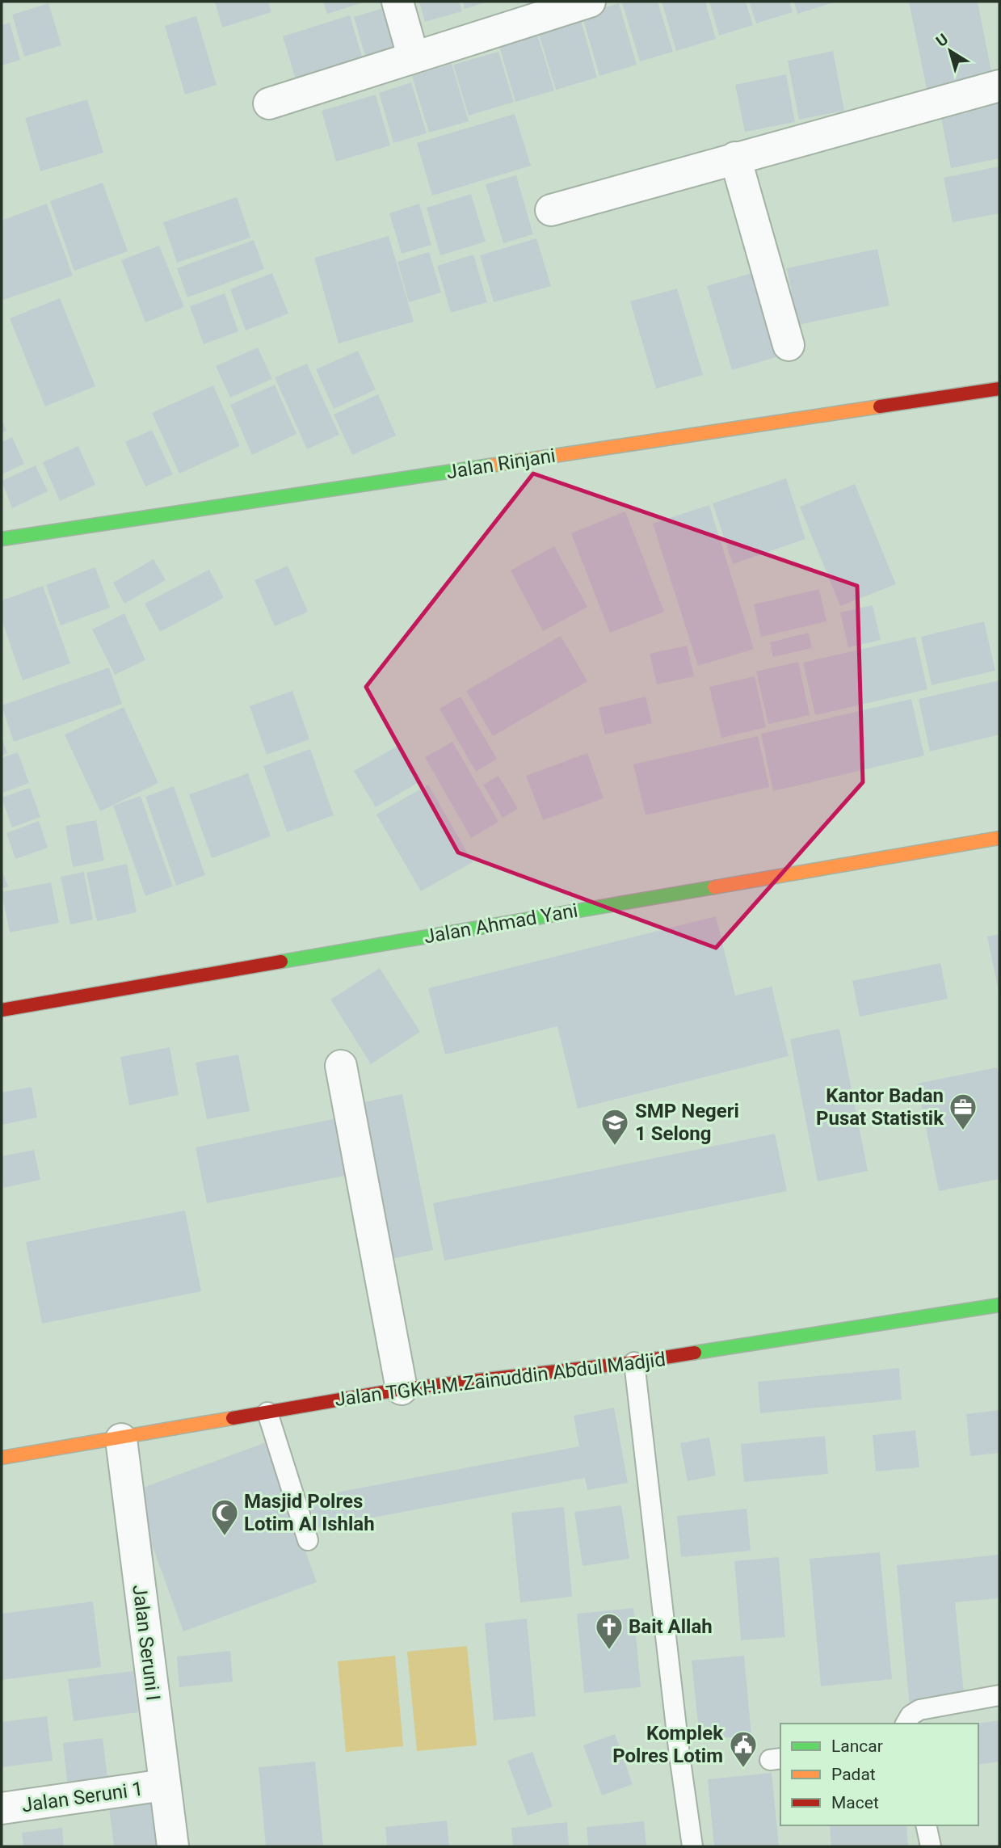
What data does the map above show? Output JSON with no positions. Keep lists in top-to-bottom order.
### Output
{
  "streets": {
    "street": [
      "Jalan Rinjani",
      "Jalan Ahmad Yani",
      "Jalan TGKH.M.Zainuddin Abdul Madjid",
      "Jalan Seruni I",
      "Jalan Seruni 1"
    ]
  },
  "crossings": [
    ["Jalan TGKH.M.Zainuddin Abdul Madjid", "Jalan Seruni I"],
    ["Jalan Seruni I", "Jalan Seruni 1"]
  ],
  "places": {
    "office": ["Kantor Badan Pusat Statistik"],
    "school or university": ["SMP Negeri 1 Selong"],
    "mosque": ["Masjid Polres Lotim Al Ishlah"],
    "church": ["Bait Allah"],
    "public building": ["Komplek Polres Lotim"]
  },
  "legend": ["Lancar", "Padat", "Macet"],
  "north": "top left"
}
